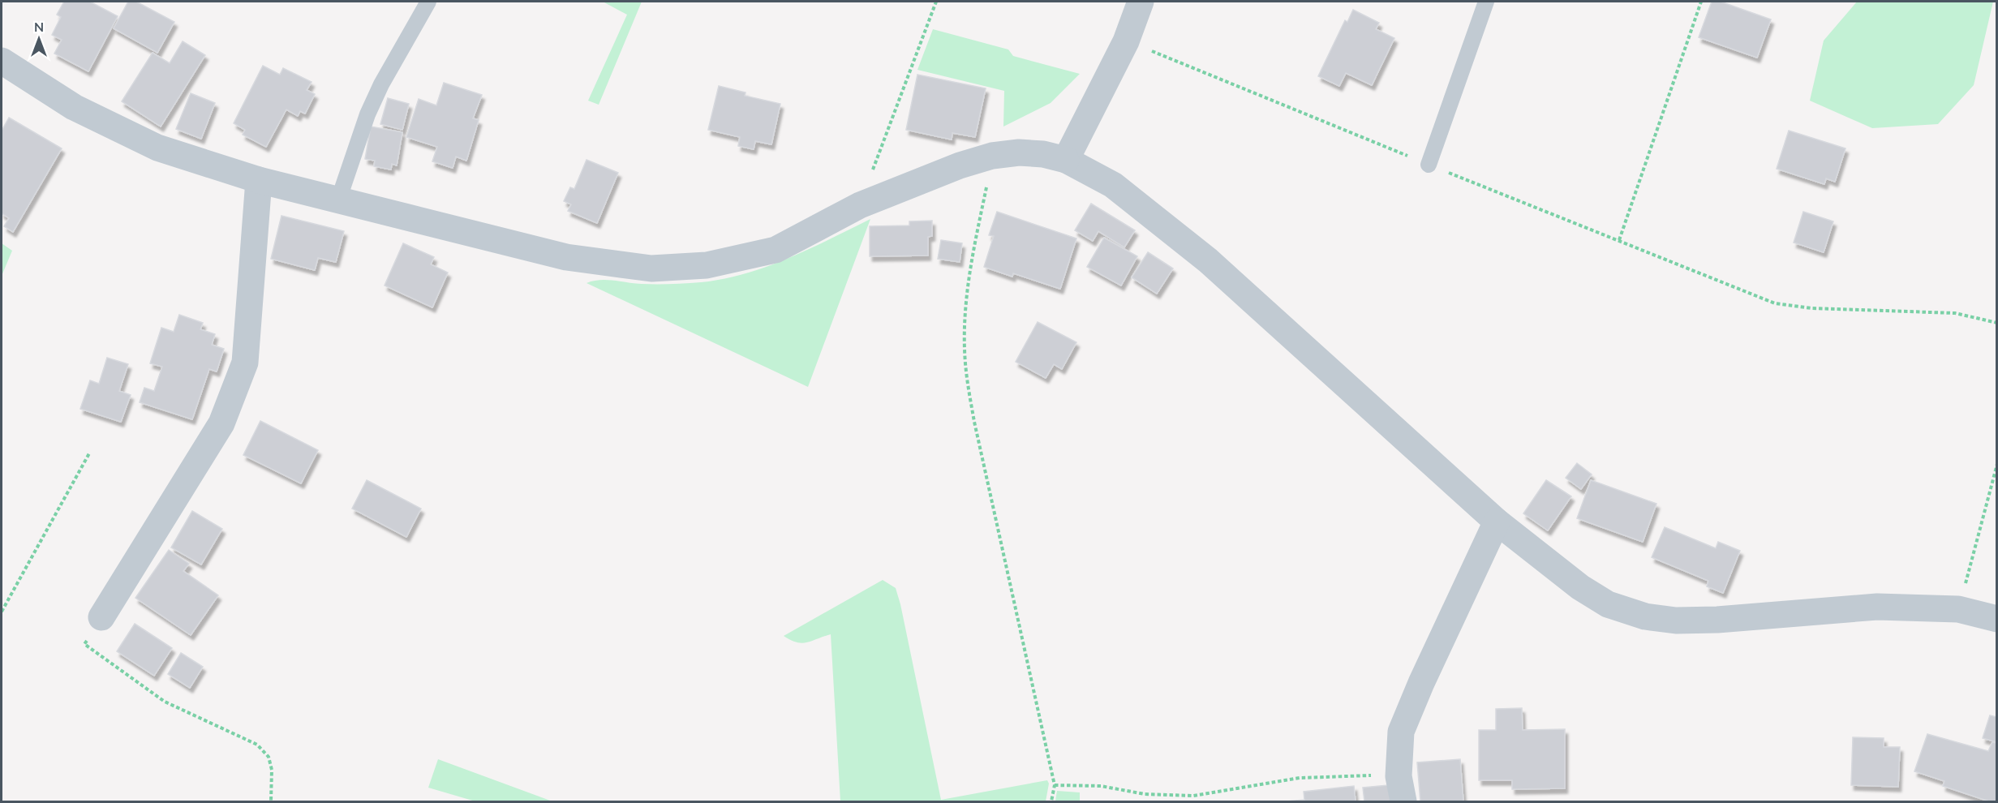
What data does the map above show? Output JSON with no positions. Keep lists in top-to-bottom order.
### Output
{
  "north": "top"
}
